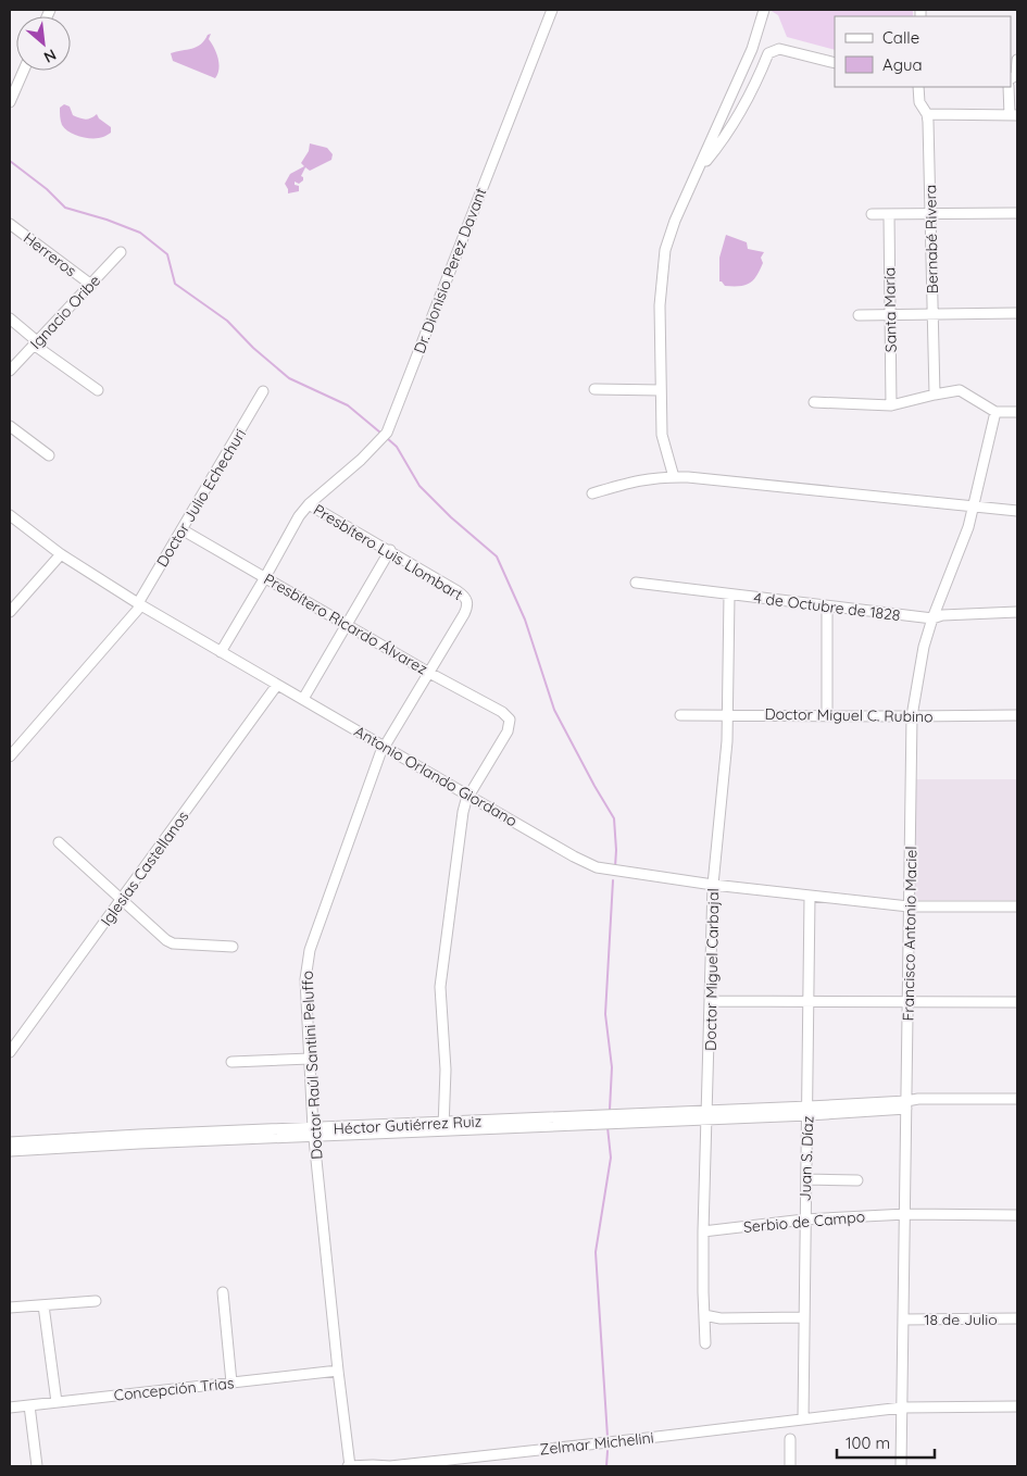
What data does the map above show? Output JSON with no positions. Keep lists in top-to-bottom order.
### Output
{
  "streets": {
    "street": [
      "Bernabé Rivera",
      "Herreros",
      "Dr. Dionisio Perez Davant",
      "Santa María",
      "Ignacio Oribe",
      "Doctor Julio Echechuri",
      "Presbítero Luis Llombart",
      "4 de Octubre de 1828",
      "Presbítero Ricardo Álvarez",
      "Doctor Miguel C. Rubino",
      "Antonio Orlando Giordano",
      "Iglesias Castellanos",
      "Francisco Antonio Maciel",
      "Doctor Miguel Carbajal",
      "Doctor Raúl Santini Peluffo",
      "Héctor Gutiérrez Ruiz",
      "Juan S. Díaz",
      "Serbio de Campo",
      "18 de Julio",
      "Concepción Trias",
      "Zelmar Michelini"
    ]
  },
  "crossings": [
    ["Herreros", "Ignacio Oribe"],
    ["Dr. Dionisio Perez Davant", "Presbítero Luis Llombart"],
    ["Dr. Dionisio Perez Davant", "Presbítero Ricardo Álvarez"],
    ["Dr. Dionisio Perez Davant", "Antonio Orlando Giordano"],
    ["Doctor Julio Echechuri", "Presbítero Ricardo Álvarez"],
    ["Doctor Julio Echechuri", "Antonio Orlando Giordano"],
    ["Presbítero Luis Llombart", "Doctor Raúl Santini Peluffo"],
    ["4 de Octubre de 1828", "Francisco Antonio Maciel"],
    ["4 de Octubre de 1828", "Doctor Miguel Carbajal"],
    ["Presbítero Ricardo Álvarez", "Antonio Orlando Giordano"],
    ["Presbítero Ricardo Álvarez", "Doctor Raúl Santini Peluffo"],
    ["Doctor Miguel C. Rubino", "Francisco Antonio Maciel"],
    ["Doctor Miguel C. Rubino", "Doctor Miguel Carbajal"],
    ["Antonio Orlando Giordano", "Iglesias Castellanos"],
    ["Antonio Orlando Giordano", "Francisco Antonio Maciel"],
    ["Antonio Orlando Giordano", "Doctor Miguel Carbajal"],
    ["Antonio Orlando Giordano", "Doctor Raúl Santini Peluffo"],
    ["Antonio Orlando Giordano", "Juan S. Díaz"],
    ["Francisco Antonio Maciel", "Serbio de Campo"],
    ["Francisco Antonio Maciel", "18 de Julio"],
    ["Francisco Antonio Maciel", "Zelmar Michelini"],
    ["Doctor Miguel Carbajal", "Héctor Gutiérrez Ruiz"],
    ["Doctor Miguel Carbajal", "Serbio de Campo"],
    ["Doctor Raúl Santini Peluffo", "Héctor Gutiérrez Ruiz"],
    ["Doctor Raúl Santini Peluffo", "Concepción Trias"],
    ["Doctor Raúl Santini Peluffo", "Zelmar Michelini"],
    ["Juan S. Díaz", "Serbio de Campo"],
    ["Juan S. Díaz", "Zelmar Michelini"]
  ],
  "legend": ["Calle", "Agua"],
  "scale_bar": "100 m",
  "north": "bottom right"
}
